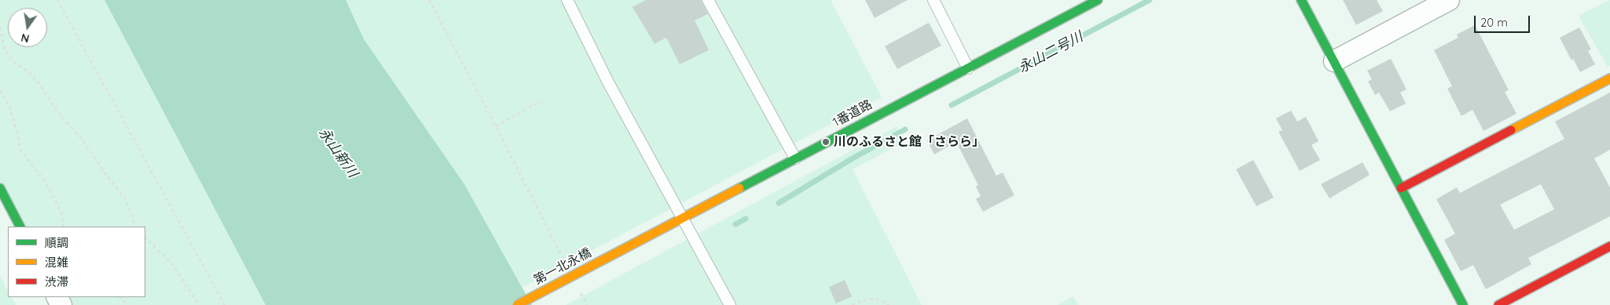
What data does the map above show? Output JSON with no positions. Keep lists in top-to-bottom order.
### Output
{
  "streets": {
    "street": ["1番道路", "第一北永橋"]
  },
  "crossings": [
    ["1番道路", "第一北永橋"]
  ],
  "water": ["永山二号川", "永山新川"],
  "places": ["川のふるさと館「さらら」"],
  "legend": ["順調", "混雑", "渋滞"],
  "scale_bar": "20 m",
  "north": "bottom"
}
